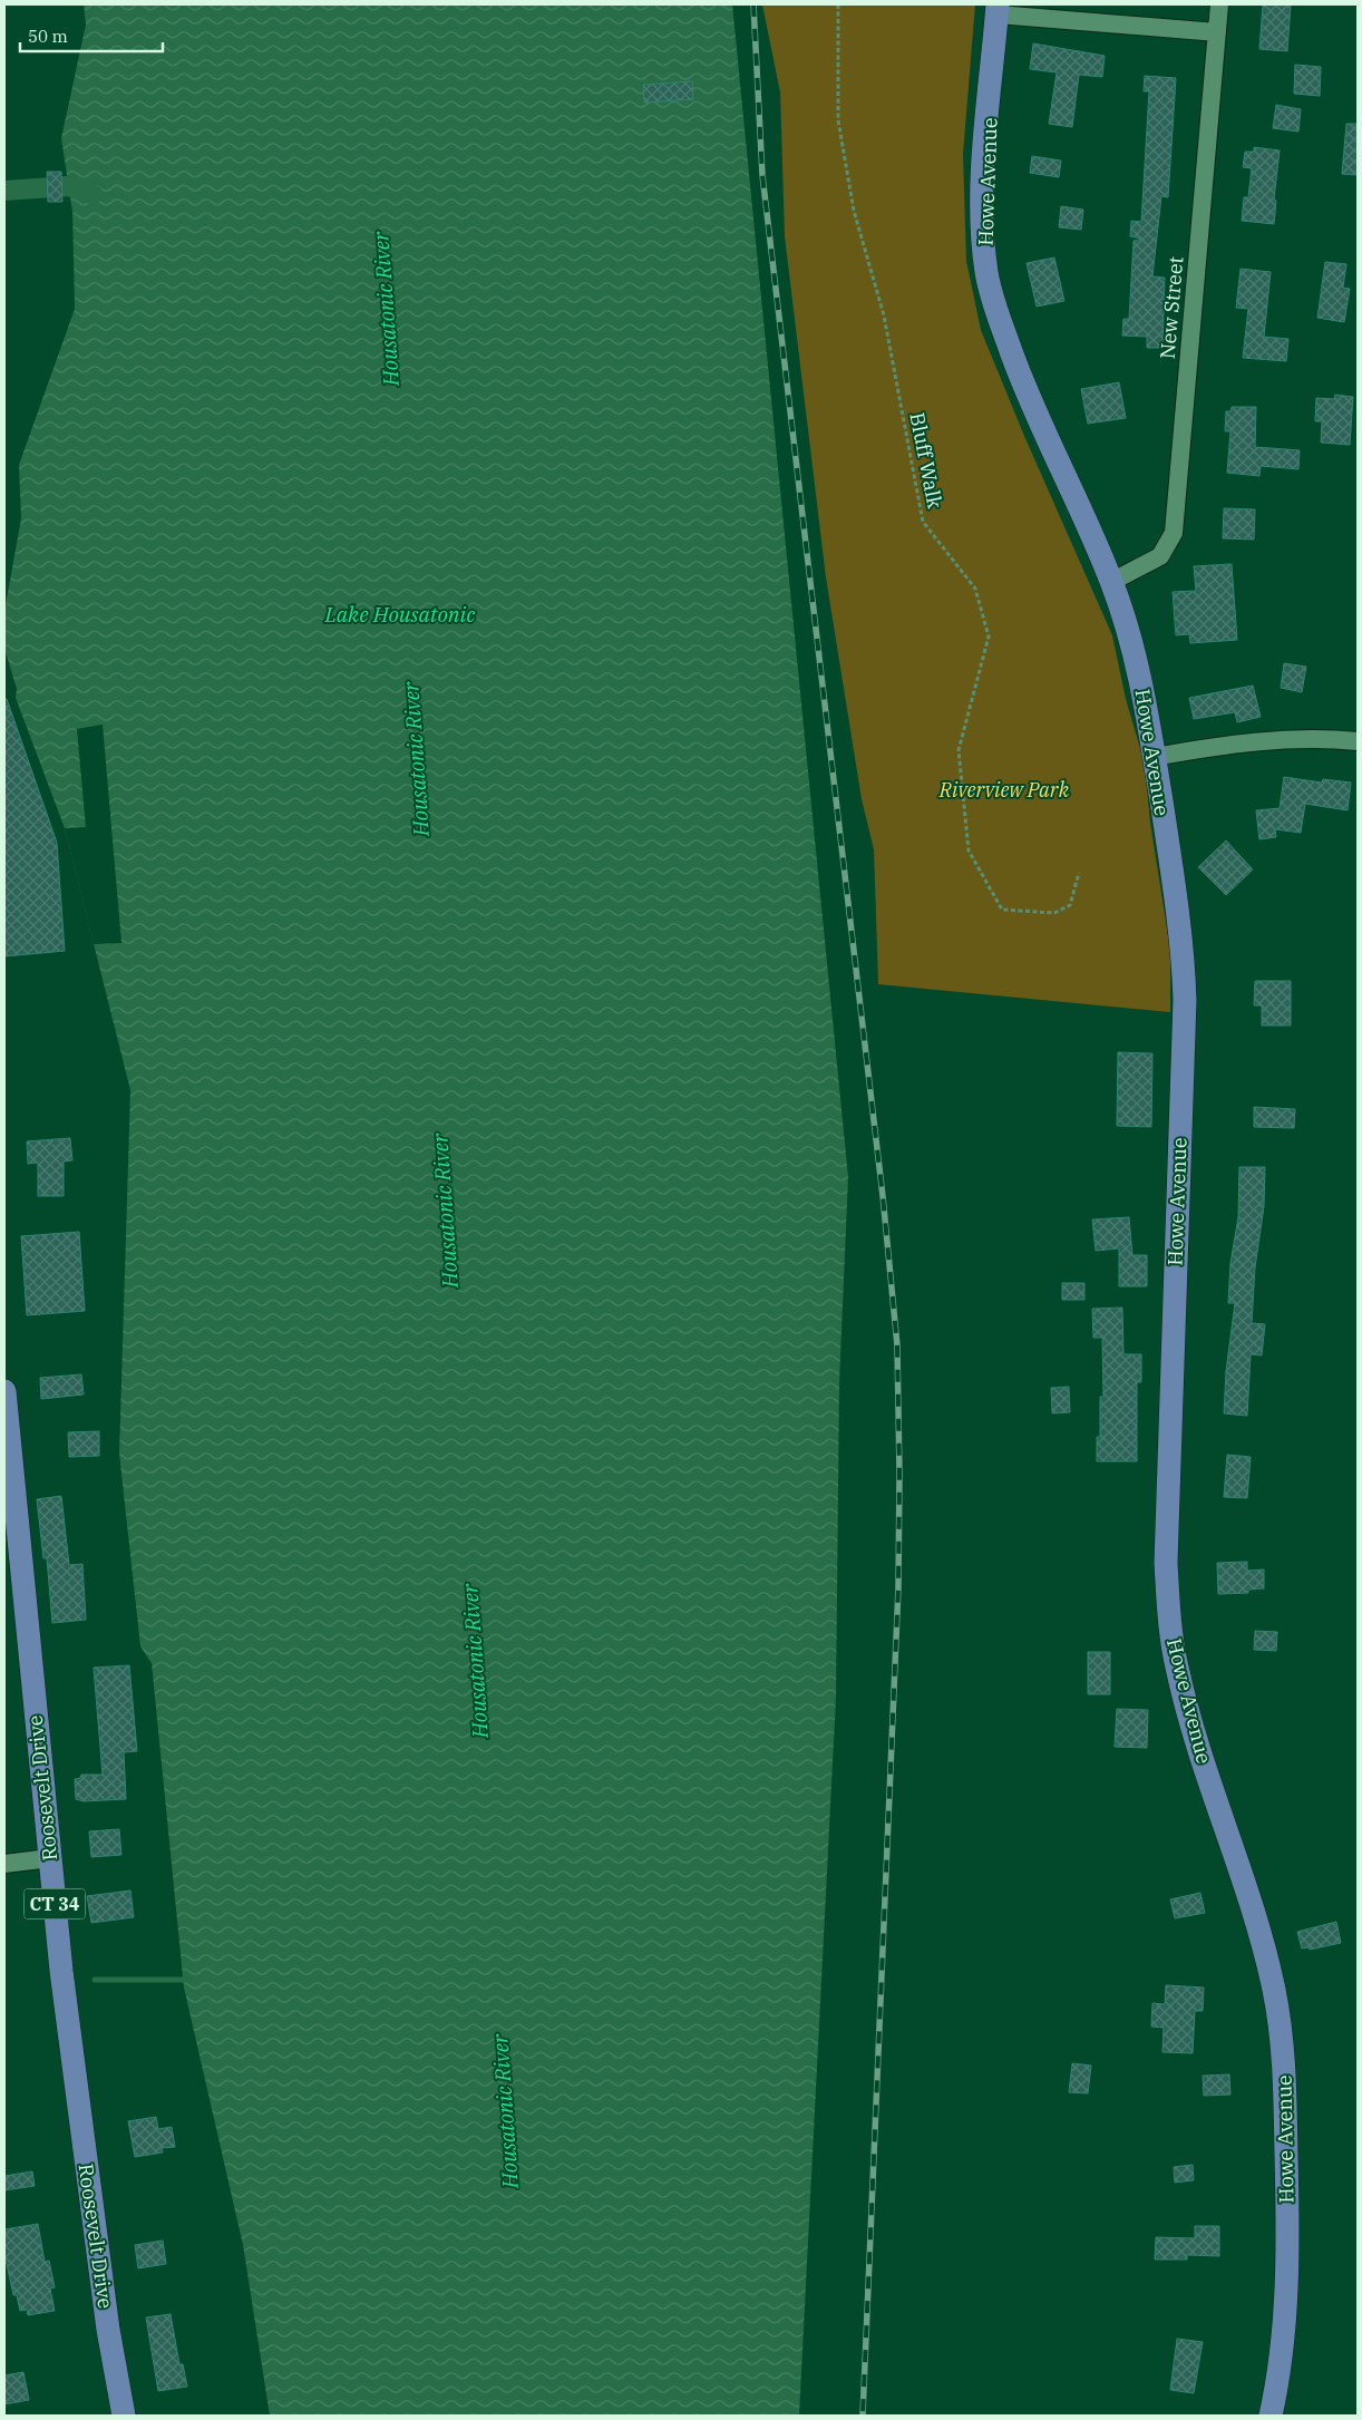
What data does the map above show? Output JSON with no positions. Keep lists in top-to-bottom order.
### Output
{
  "streets": {
    "main road": ["Howe Avenue", "Roosevelt Drive", "CT 34"],
    "street": ["New Street"],
    "path": ["Bluff Walk"]
  },
  "crossings": [
    ["Howe Avenue", "New Street"]
  ],
  "water": ["Housatonic River", "Lake Housatonic"],
  "parks": ["Riverview Park"],
  "scale_bar": "50 m"
}
